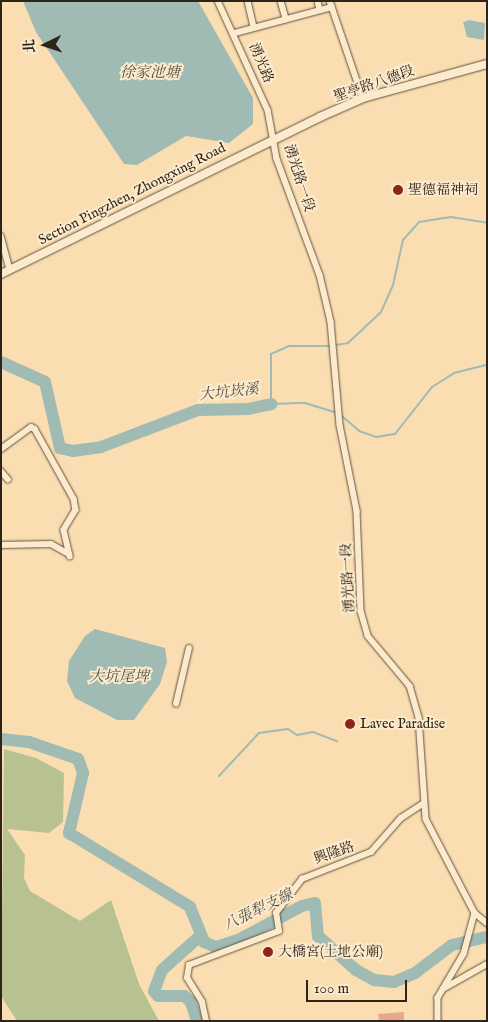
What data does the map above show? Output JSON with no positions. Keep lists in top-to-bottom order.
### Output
{
  "streets": {
    "street": [
      "湧光路",
      "聖亭路八德段",
      "湧光路一段",
      "Section Pingzhen, Zhongxing Road",
      "興隆路"
    ]
  },
  "crossings": [
    ["湧光路", "聖亭路八德段"],
    ["湧光路", "湧光路一段"],
    ["湧光路", "Section Pingzhen, Zhongxing Road"],
    ["聖亭路八德段", "湧光路一段"],
    ["聖亭路八德段", "Section Pingzhen, Zhongxing Road"],
    ["湧光路一段", "Section Pingzhen, Zhongxing Road"],
    ["湧光路一段", "興隆路"]
  ],
  "water": [
    "徐家池塘",
    "大坑崁溪",
    "大坑尾埤",
    "八張犁支線"
  ],
  "places": ["聖德福神祠", "Lavec Paradise", "大橋宮(土地公廟)"],
  "scale_bar": "100 m",
  "north": "left"
}
